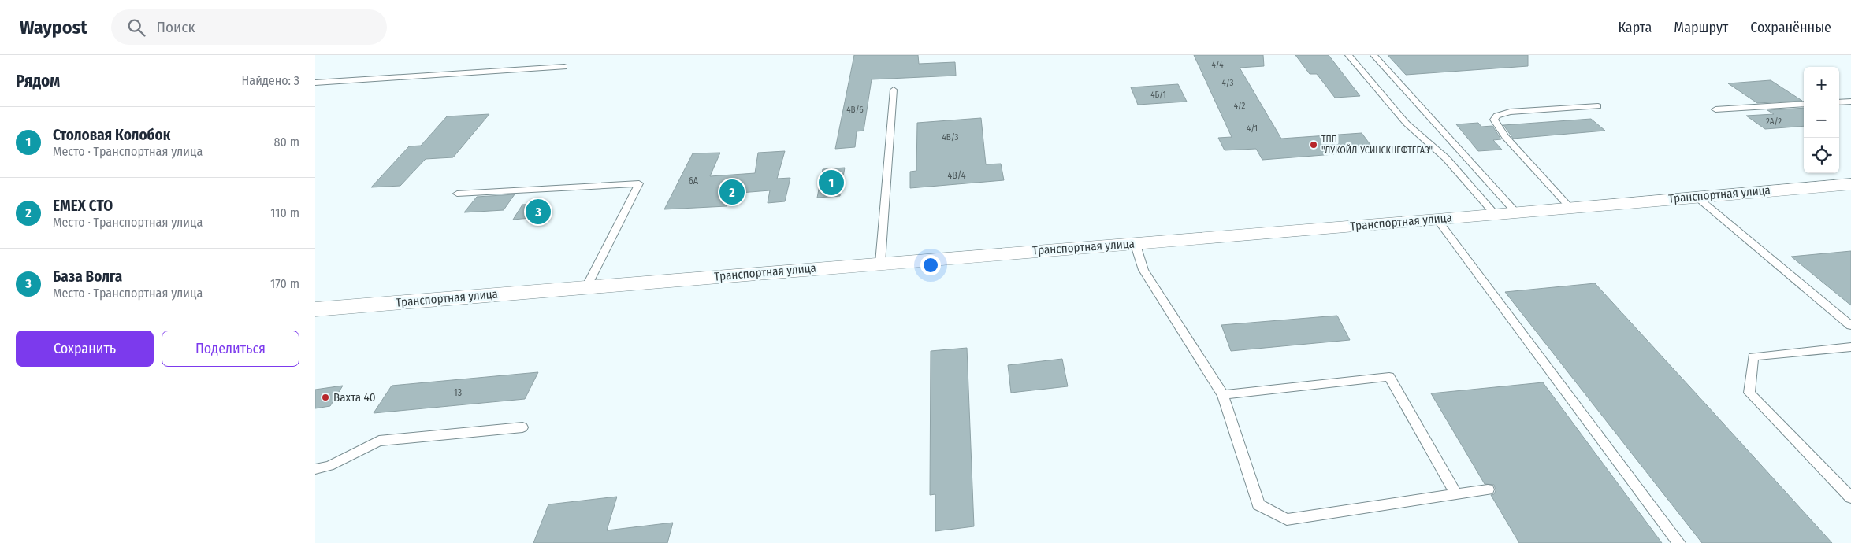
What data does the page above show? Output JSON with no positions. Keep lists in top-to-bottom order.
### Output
{
  "streets": {
    "street": ["Транспортная улица"]
  },
  "places": ["ТПП \"ЛУКОЙЛ-УСИНСКНЕФТЕГАЗ\"", "Вахта 40"],
  "house_numbers": [
    "4/4",
    "4/3",
    "4Б/1",
    "4/2",
    "4В/6",
    "2А/2",
    "4/1",
    "4В/3",
    "4В/4",
    "6А",
    "13"
  ],
  "page": {
    "header": "Waypost",
    "search": "Поиск",
    "nav": ["Карта", "Маршрут", "Сохранённые"],
    "heading": ["Рядом", "Найдено: 3"],
    "map_buttons": ["+", "−"],
    "list": [
      {
        "mark": "1",
        "name": "Столовая Колобок",
        "note": "Место · Транспортная улица",
        "value": "80 m"
      },
      {
        "mark": "2",
        "name": "EMEX СТО",
        "note": "Место · Транспортная улица",
        "value": "110 m"
      },
      {
        "mark": "3",
        "name": "База Волга",
        "note": "Место · Транспортная улица",
        "value": "170 m"
      }
    ],
    "pins": ["1", "2", "3"],
    "buttons": ["Сохранить", "Поделиться"]
  }
}
